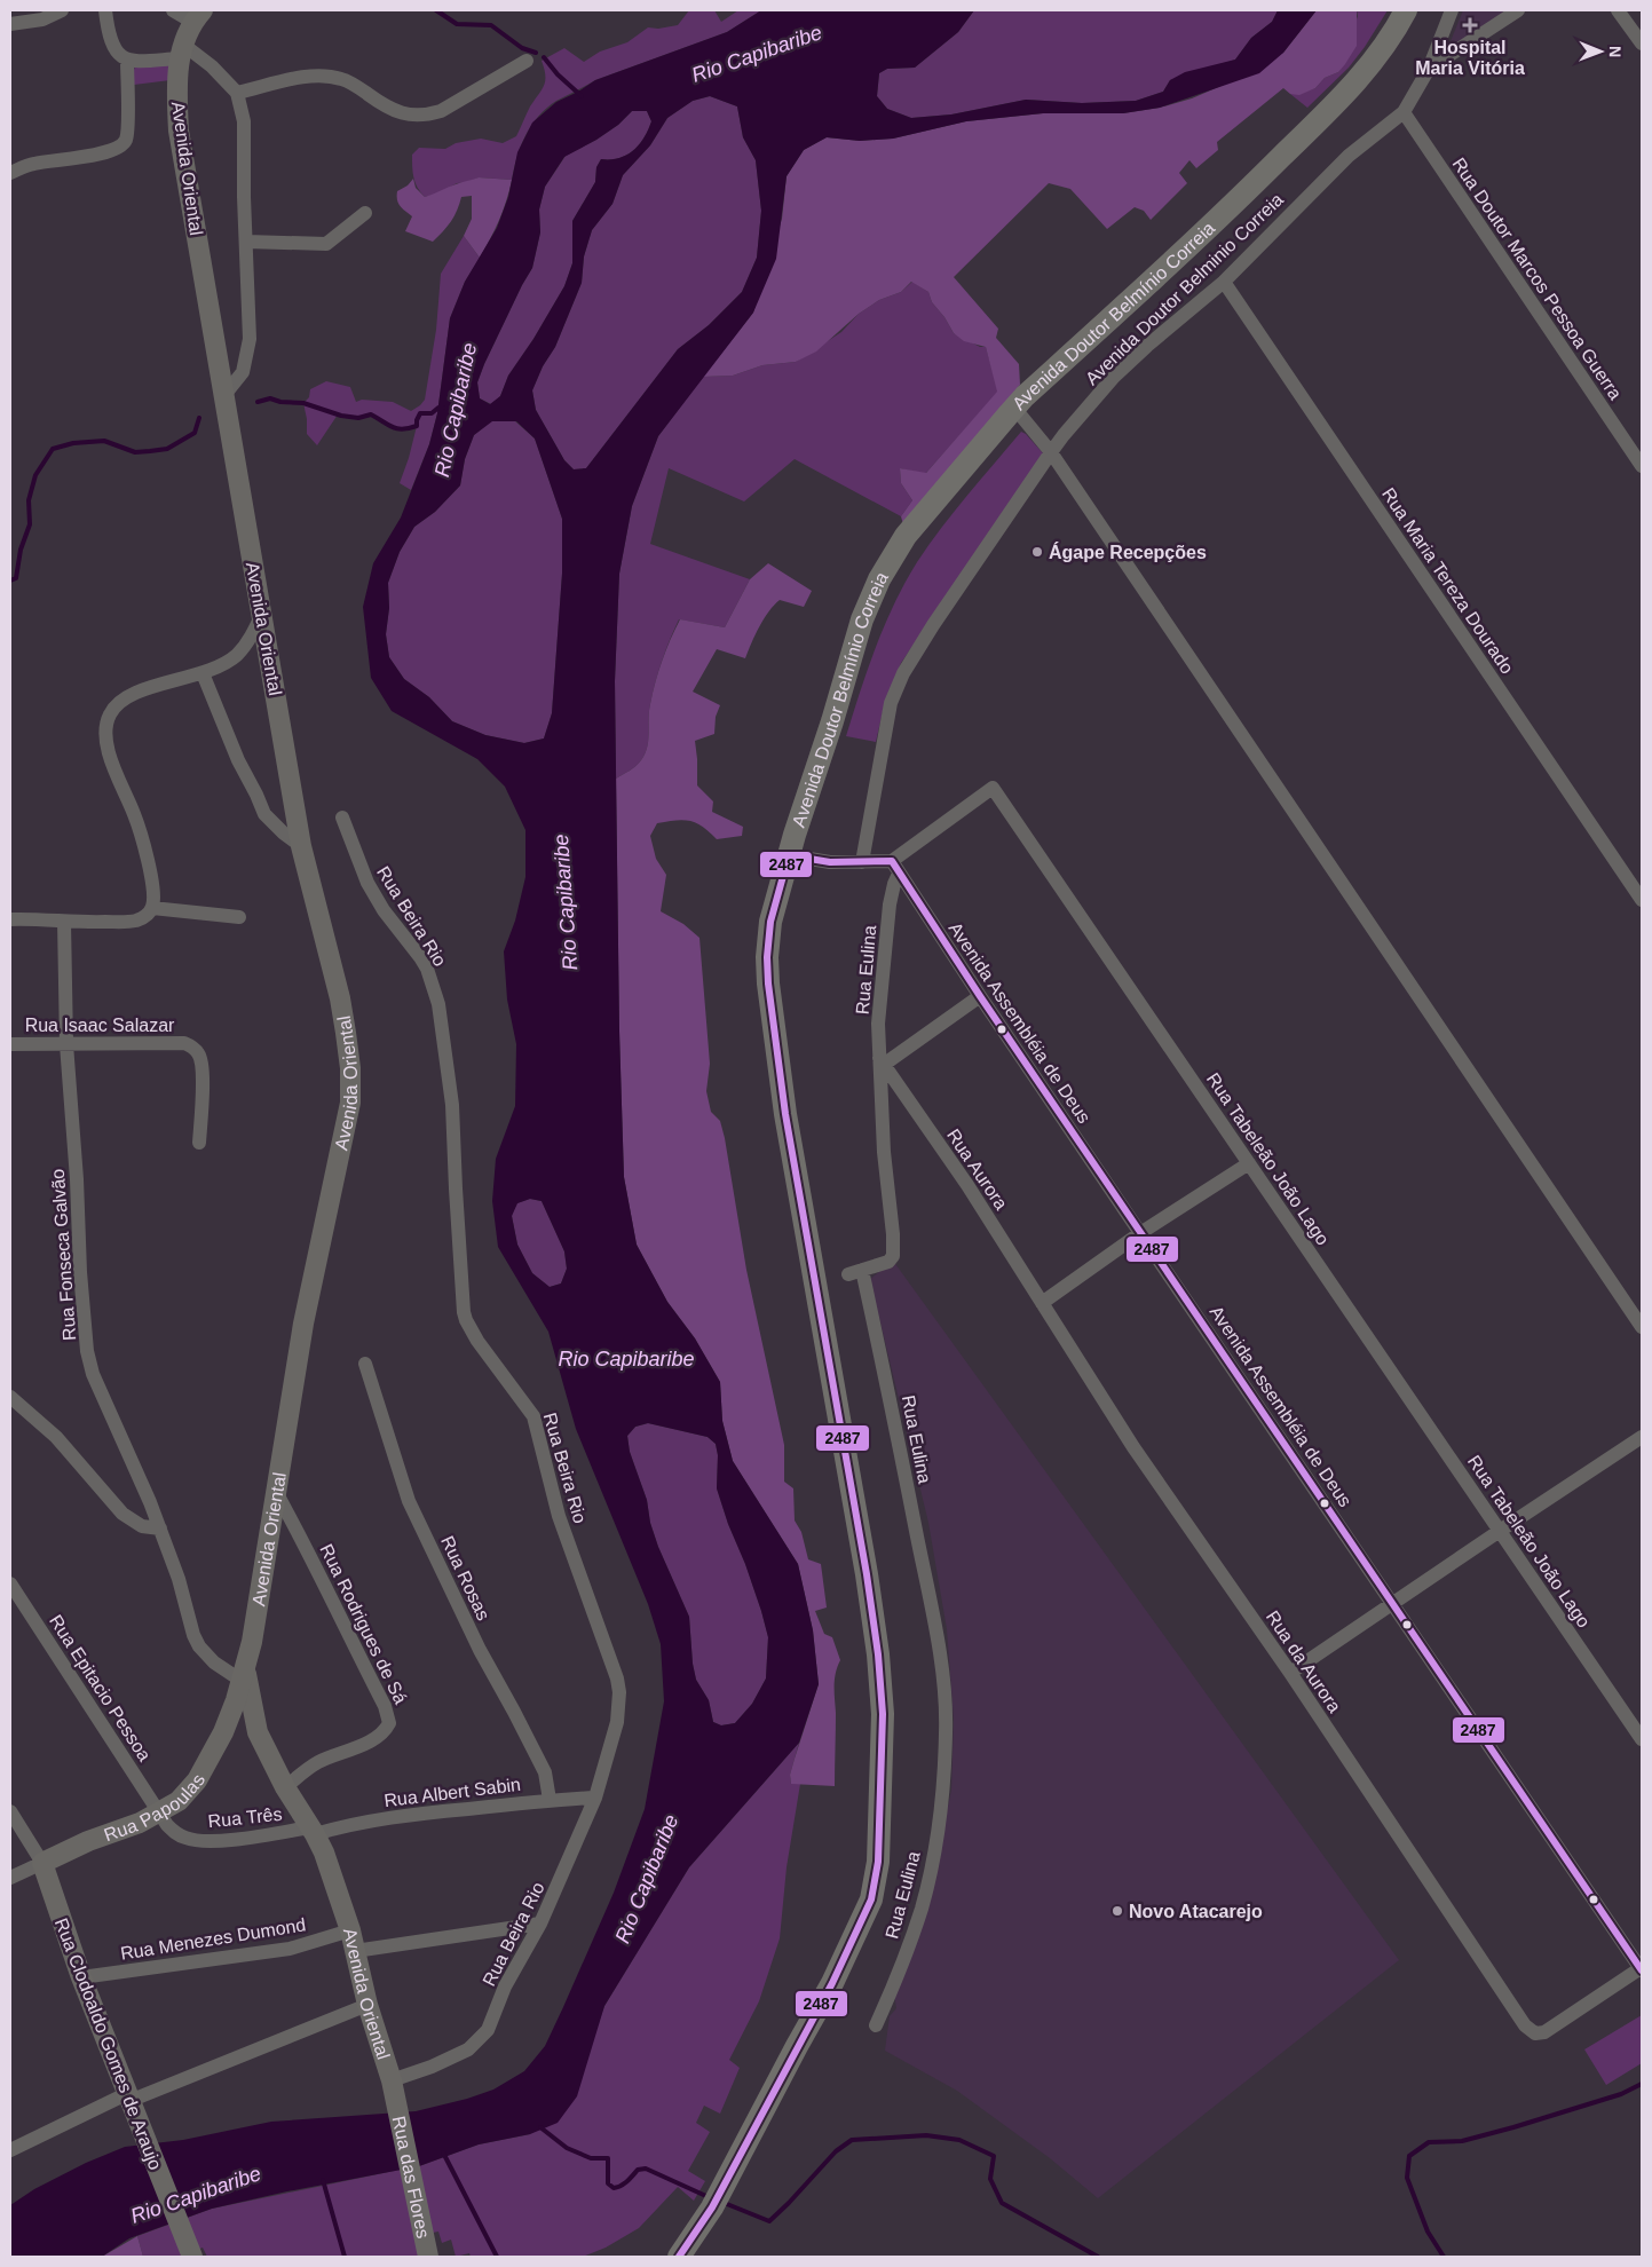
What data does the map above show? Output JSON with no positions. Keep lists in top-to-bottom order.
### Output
{
  "streets": {
    "main road": ["Avenida Doutor Belmínio Correia"],
    "street": [
      "Avenida Oriental",
      "Rua Doutor Marcos Pessoa Guerra",
      "Avenida Doutor Belminio Correia",
      "Rua Maria Tereza Dourado",
      "Rua Beira Rio",
      "Rua Eulina",
      "Avenida Assembléia de Deus",
      "Rua Isaac Salazar",
      "Rua Tabeleão João Lago",
      "Rua Aurora",
      "Rua Fonseca Galvão",
      "Rua Rosas",
      "Rua Rodrigues de Sá",
      "Rua da Aurora",
      "Rua Epitacio Pessoa",
      "Rua Albert Sabin",
      "Rua Papoulas",
      "Rua Três",
      "Rua Menezes Dumond",
      "Rua Clodoaldo Gomes de Araujo",
      "Rua das Flores"
    ]
  },
  "crossings": [
    ["Avenida Oriental", "Rua Beira Rio"],
    ["Avenida Oriental", "Rua Fonseca Galvão"],
    ["Avenida Oriental", "Rua Rodrigues de Sá"],
    ["Avenida Oriental", "Rua Albert Sabin"],
    ["Avenida Oriental", "Rua Papoulas"],
    ["Avenida Oriental", "Rua Três"],
    ["Avenida Oriental", "Rua Menezes Dumond"],
    ["Avenida Oriental", "Rua das Flores"],
    ["Rua Doutor Marcos Pessoa Guerra", "Avenida Doutor Belminio Correia"],
    ["Avenida Doutor Belminio Correia", "Rua Maria Tereza Dourado"],
    ["Rua Beira Rio", "Rua Albert Sabin"],
    ["Rua Beira Rio", "Rua das Flores"],
    ["Rua Eulina", "Avenida Assembléia de Deus"],
    ["Rua Eulina", "Rua Tabeleão João Lago"],
    ["Rua Eulina", "Rua Aurora"],
    ["Avenida Assembléia de Deus", "Rua Tabeleão João Lago"],
    ["Avenida Assembléia de Deus", "Rua da Aurora"],
    ["Rua Isaac Salazar", "Rua Fonseca Galvão"],
    ["Rua Aurora", "Rua da Aurora"],
    ["Rua Fonseca Galvão", "Rua Papoulas"],
    ["Rua Rosas", "Rua Albert Sabin"],
    ["Rua Epitacio Pessoa", "Rua Papoulas"],
    ["Rua Epitacio Pessoa", "Rua Três"],
    ["Rua Albert Sabin", "Rua Três"],
    ["Rua Papoulas", "Rua Três"],
    ["Rua Papoulas", "Rua Clodoaldo Gomes de Araujo"],
    ["Rua Menezes Dumond", "Rua Clodoaldo Gomes de Araujo"]
  ],
  "water": ["Rio Capibaribe"],
  "places": {
    "health": ["Hospital Maria Vitória"],
    "other": ["Ágape Recepções", "Novo Atacarejo"]
  },
  "lines": ["transit line 2487"],
  "north": "right"
}
